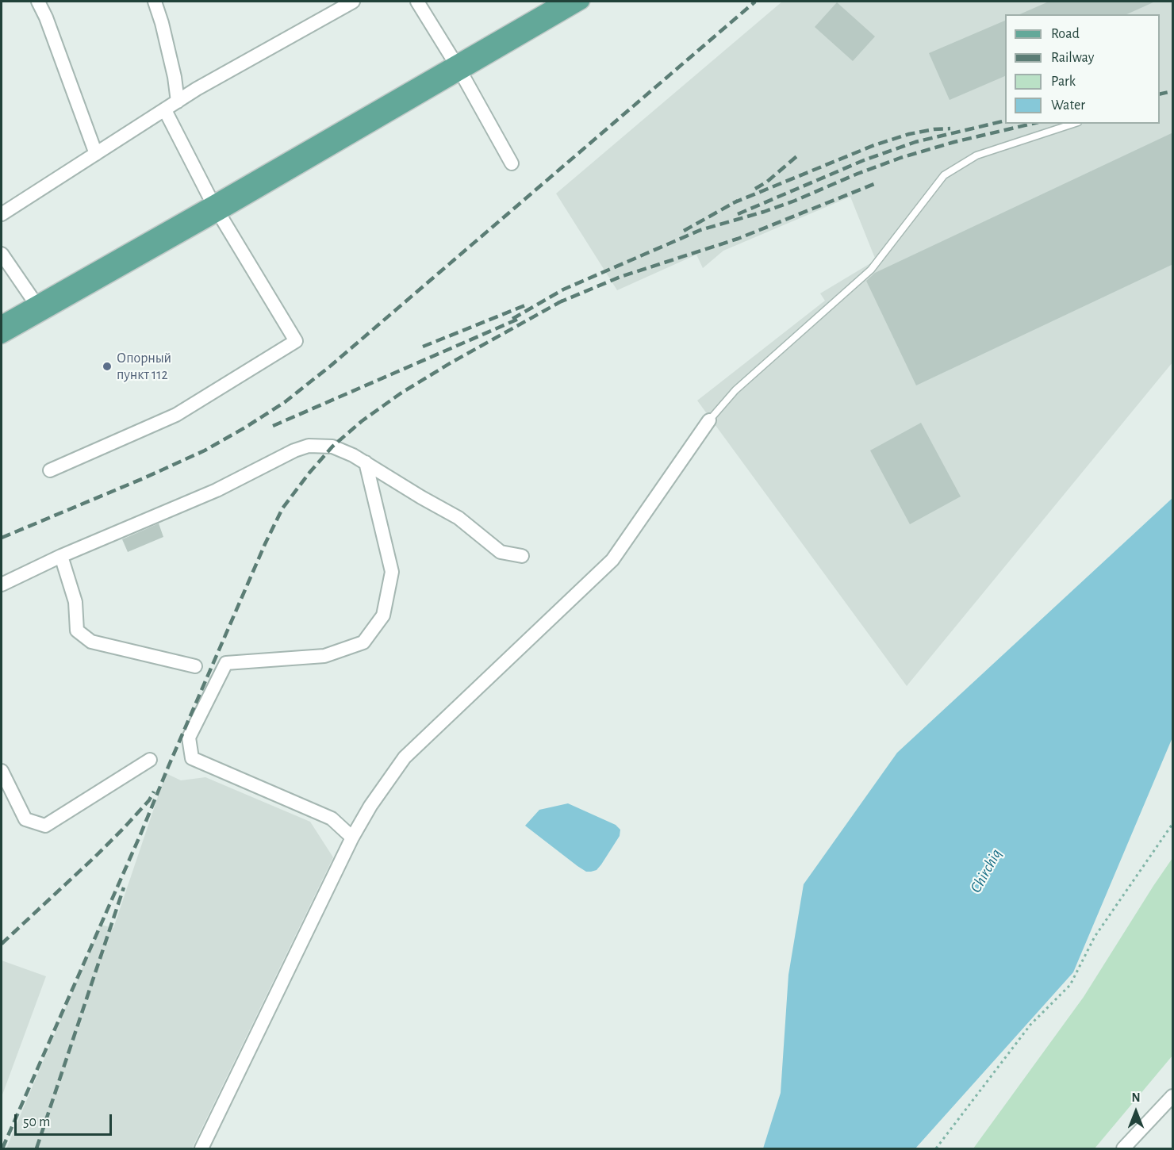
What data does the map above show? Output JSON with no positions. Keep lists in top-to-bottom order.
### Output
{
  "water": ["Chirchiq"],
  "places": ["Опорный пункт 112"],
  "legend": [
    "Road",
    "Railway",
    "Park",
    "Water"
  ],
  "scale_bar": "50 m",
  "north": "top"
}
